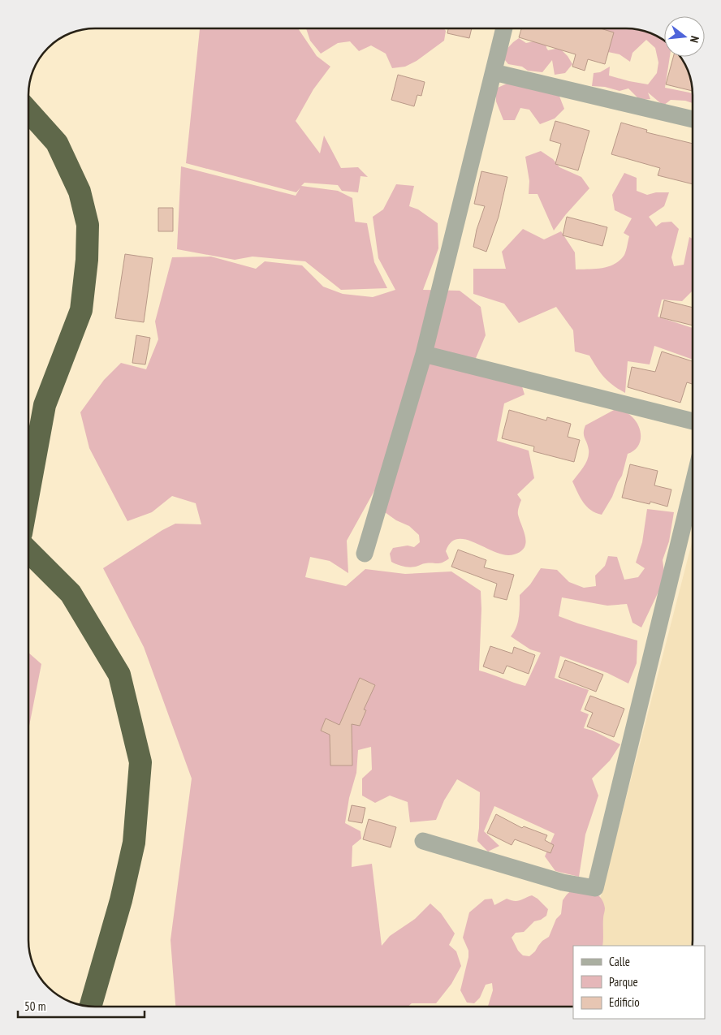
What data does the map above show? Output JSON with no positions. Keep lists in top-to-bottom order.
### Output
{
  "legend": ["Calle", "Parque", "Edificio"],
  "scale_bar": "50 m",
  "north": "right"
}
